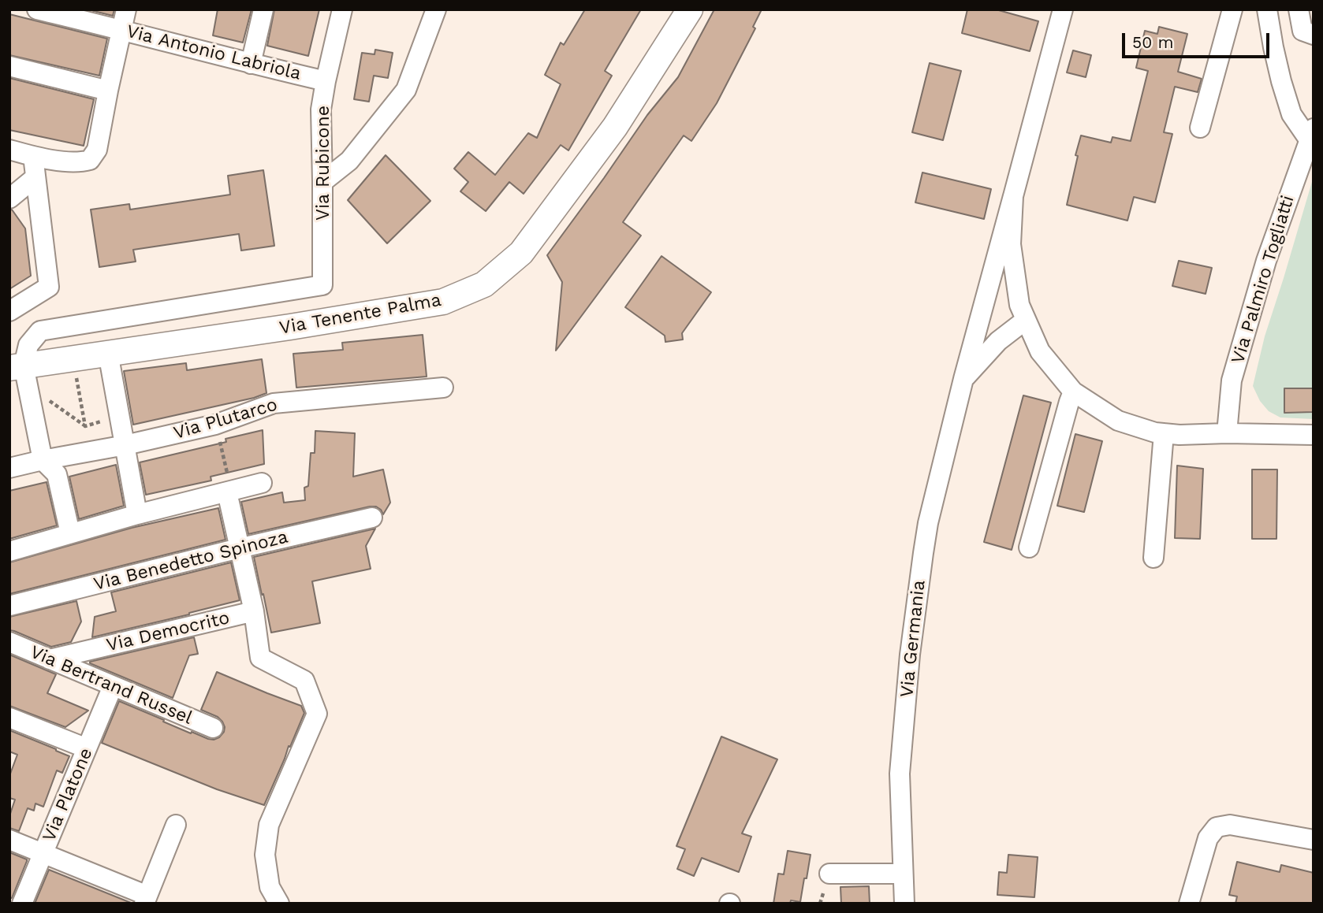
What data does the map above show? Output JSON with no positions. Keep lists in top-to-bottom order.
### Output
{
  "streets": {
    "main road": ["Via Tenente Palma"],
    "street": [
      "Via Antonio Labriola",
      "Via Rubicone",
      "Via Palmiro Togliatti",
      "Via Plutarco",
      "Via Benedetto Spinoza",
      "Via Democrito",
      "Via Germania",
      "Via Bertrand Russel",
      "Via Platone"
    ]
  },
  "crossings": [
    ["Via Antonio Labriola", "Via Rubicone"],
    ["Via Rubicone", "Via Tenente Palma"],
    ["Via Democrito", "Via Bertrand Russel"],
    ["Via Bertrand Russel", "Via Platone"]
  ],
  "scale_bar": "50 m"
}
